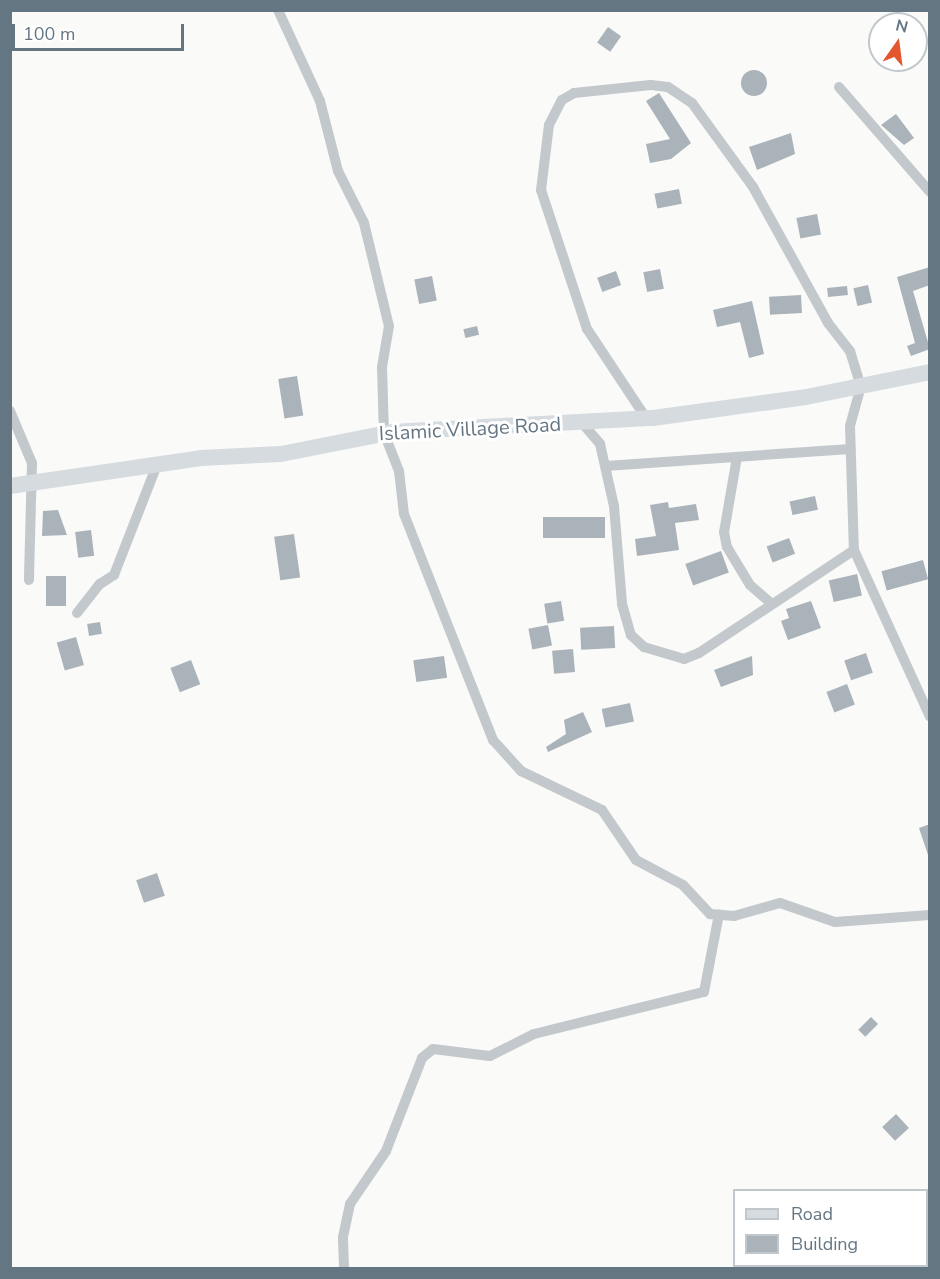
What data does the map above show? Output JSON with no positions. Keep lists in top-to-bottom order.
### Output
{
  "streets": {
    "street": ["Islamic Village Road"]
  },
  "legend": ["Road", "Building"],
  "scale_bar": "100 m",
  "north": "top"
}
